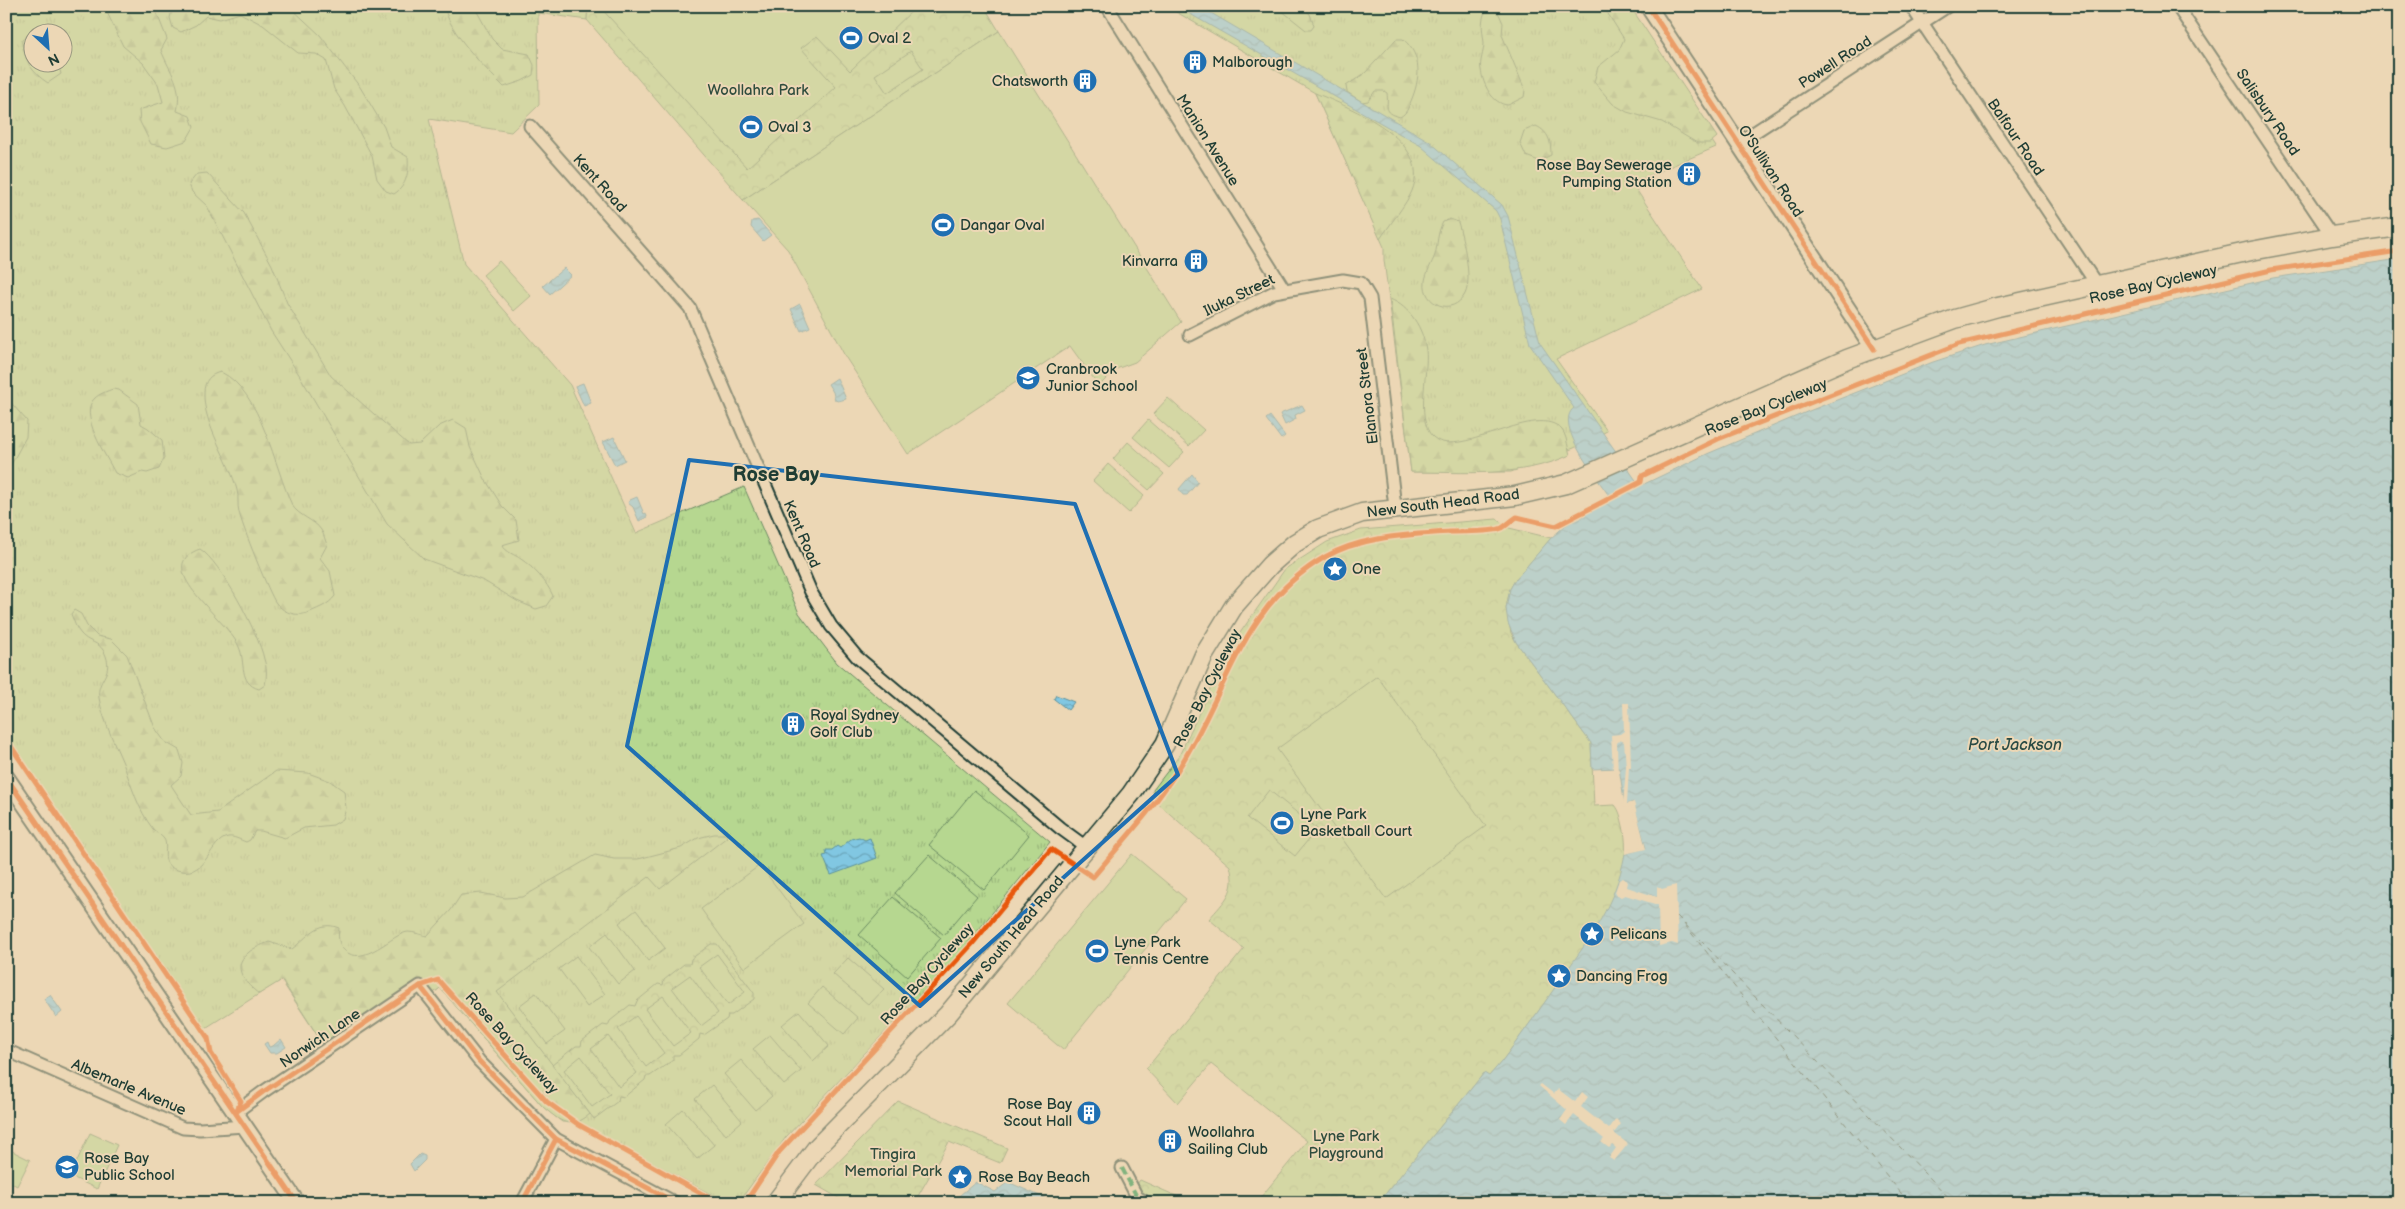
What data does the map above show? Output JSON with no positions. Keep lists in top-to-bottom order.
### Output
{
  "streets": {
    "main road": ["New South Head Road"],
    "street": [
      "Powell Road",
      "Salisbury Road",
      "Balfour Road",
      "Manion Avenue",
      "O'Sullivan Road",
      "Kent Road",
      "Iluka Street",
      "Elanora Street",
      "Norwich Lane",
      "Albemarle Avenue"
    ],
    "cycle path": ["Rose Bay Cycleway"]
  },
  "crossings": [
    ["Powell Road", "Balfour Road"],
    ["Powell Road", "O'Sullivan Road"],
    ["Salisbury Road", "New South Head Road"],
    ["Balfour Road", "New South Head Road"],
    ["Manion Avenue", "Iluka Street"],
    ["O'Sullivan Road", "New South Head Road"],
    ["Kent Road", "New South Head Road"],
    ["Iluka Street", "Elanora Street"],
    ["Elanora Street", "New South Head Road"]
  ],
  "districts": ["Rose Bay"],
  "water": ["Port Jackson"],
  "parks": ["Woollahra Park", "Lyne Park Playground", "Tingira Memorial Park"],
  "places": {
    "sports": [
      "Oval 2",
      "Oval 3",
      "Dangar Oval",
      "Lyne Park Basketball Court",
      "Lyne Park Tennis Centre"
    ],
    "building": [
      "Malborough",
      "Chatsworth",
      "Rose Bay Sewerage Pumping Station",
      "Kinvarra",
      "Royal Sydney Golf Club",
      "Rose Bay Scout Hall",
      "Woollahra Sailing Club"
    ],
    "school or university": ["Cranbrook Junior School", "Rose Bay Public School"],
    "place": [
      "One",
      "Pelicans",
      "Dancing Frog",
      "Rose Bay Beach"
    ]
  },
  "north": "bottom right"
}
